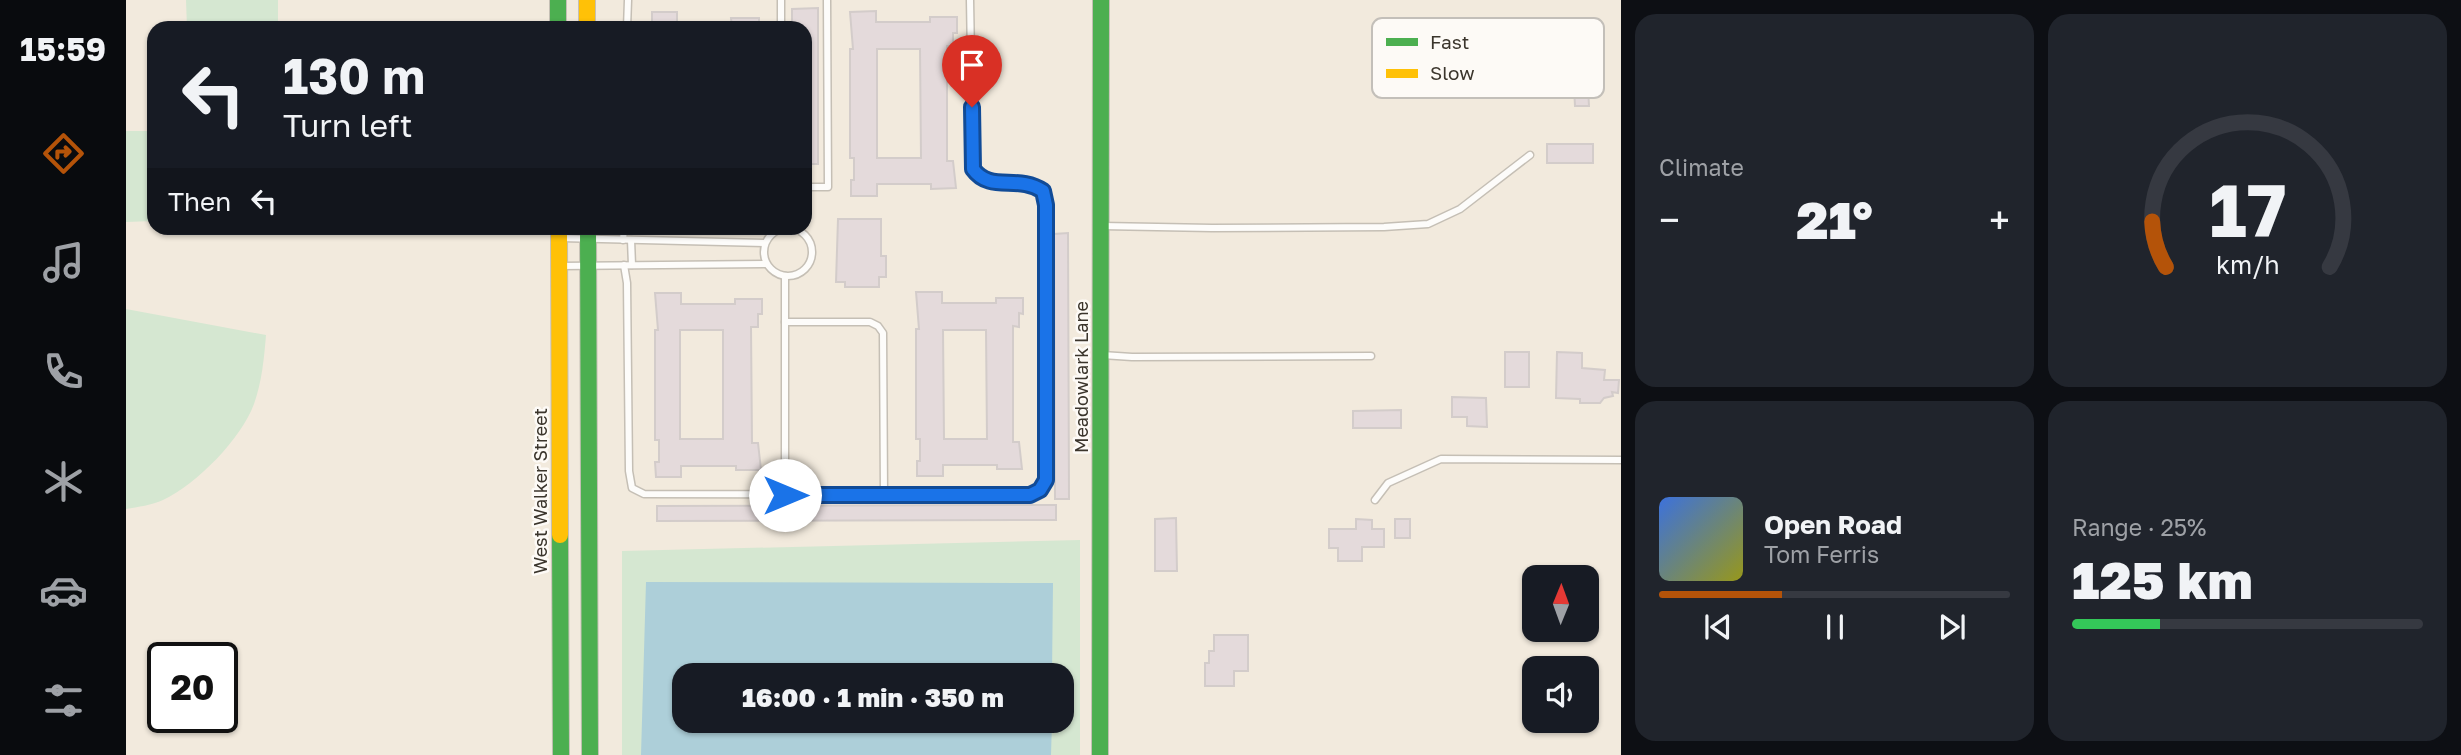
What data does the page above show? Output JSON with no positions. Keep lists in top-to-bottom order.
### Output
{
  "streets": {
    "street": ["Meadowlark Lane", "West Walker Street"]
  },
  "legend": ["Fast", "Slow"],
  "north": "top",
  "page": {
    "tabs": "15:59",
    "tile": [
      "Climate",
      ["Range · 25%", "125 km"]
    ],
    "turn": ["130 m", "Turn left"],
    "then": "Then",
    "heat": ["−", "21°", "+"],
    "song": ["Open Road", "Tom Ferris"],
    "limit": "20",
    "trip": "16:00 · 1 min · 350 m",
    "gauge": ["17", "km/h"]
  }
}
